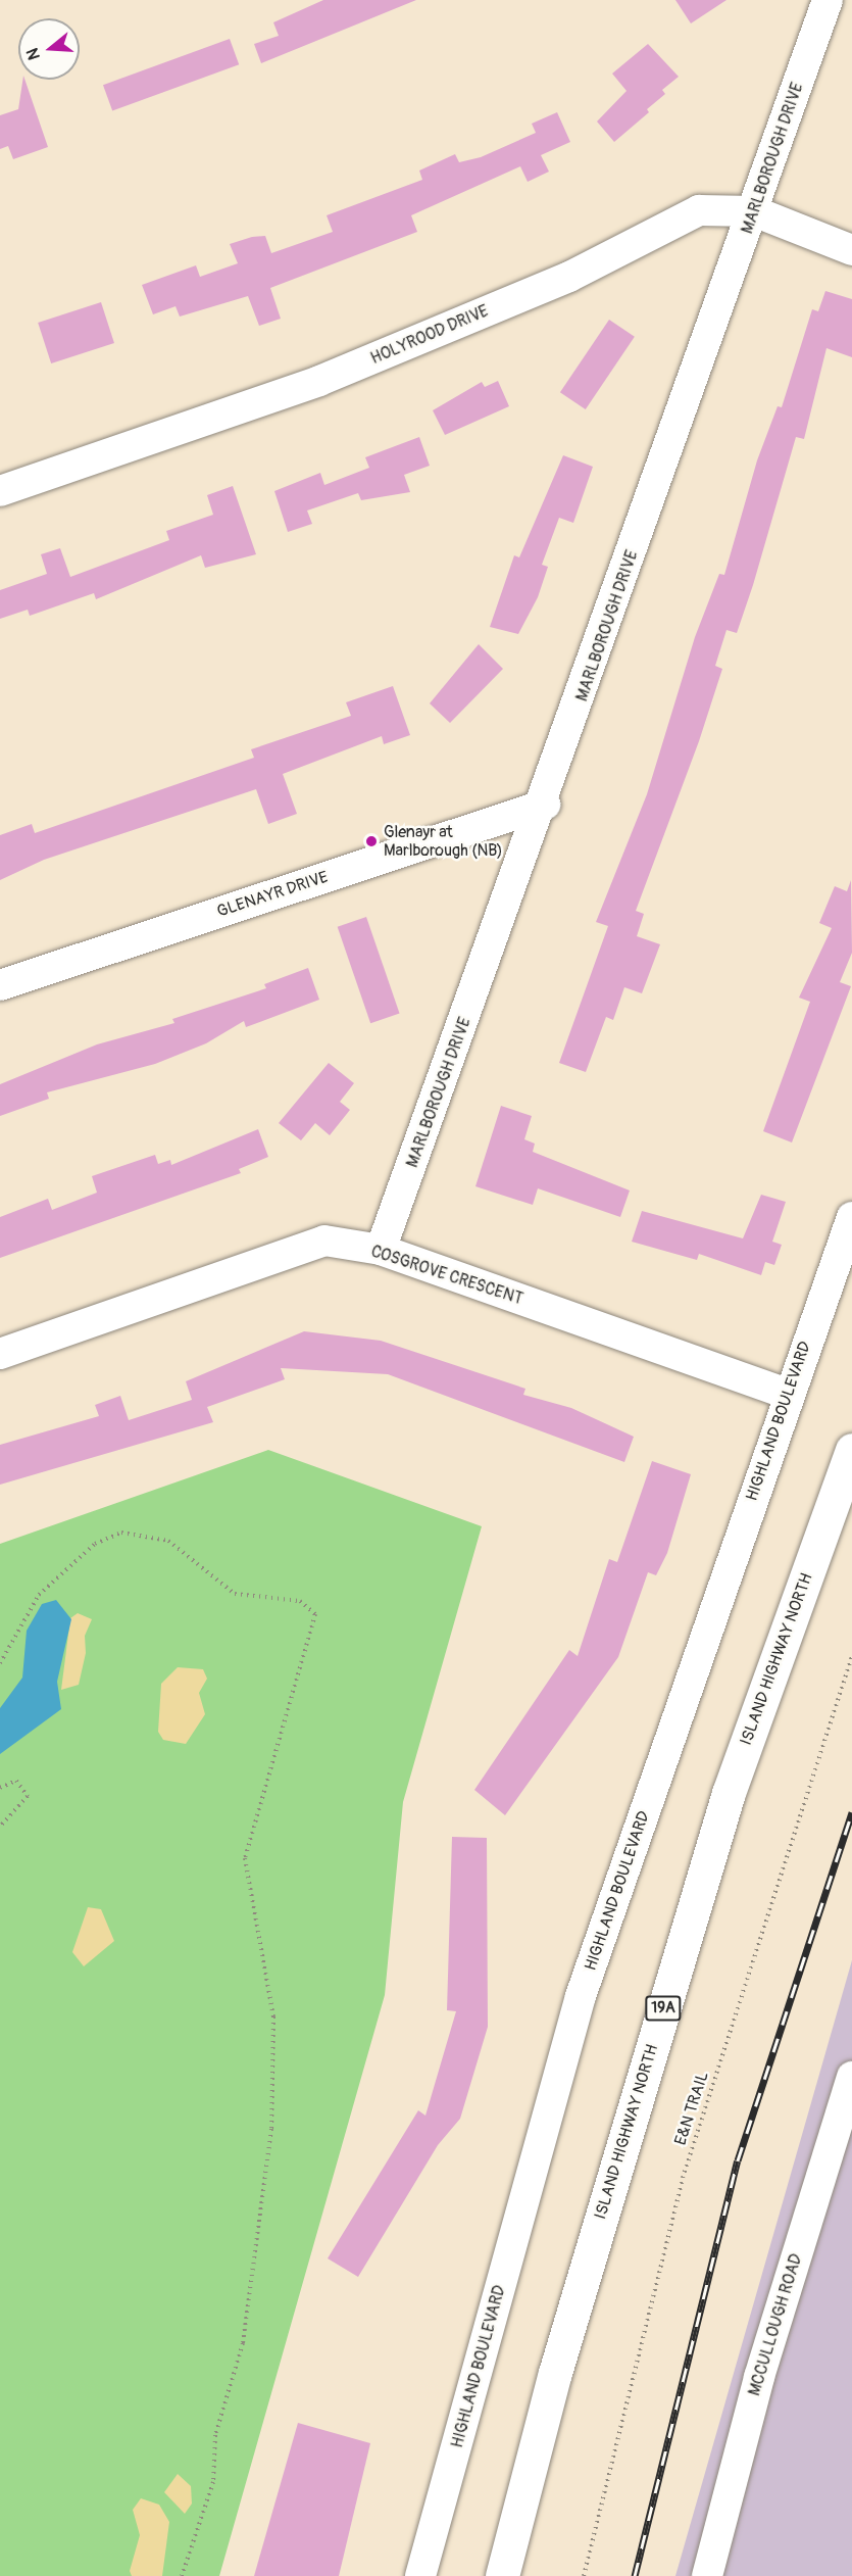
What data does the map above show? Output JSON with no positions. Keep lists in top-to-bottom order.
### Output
{
  "streets": {
    "main road": ["ISLAND HIGHWAY NORTH", "19A"],
    "street": [
      "MARLBOROUGH DRIVE",
      "HOLYROOD DRIVE",
      "GLENAYR DRIVE",
      "COSGROVE CRESCENT",
      "HIGHLAND BOULEVARD",
      "MCCULLOUGH ROAD"
    ],
    "path": ["E&N TRAIL"]
  },
  "crossings": [
    ["MARLBOROUGH DRIVE", "HOLYROOD DRIVE"],
    ["MARLBOROUGH DRIVE", "GLENAYR DRIVE"],
    ["MARLBOROUGH DRIVE", "COSGROVE CRESCENT"],
    ["COSGROVE CRESCENT", "HIGHLAND BOULEVARD"]
  ],
  "places": ["Glenayr at Marlborough (NB)"],
  "north": "left"
}
